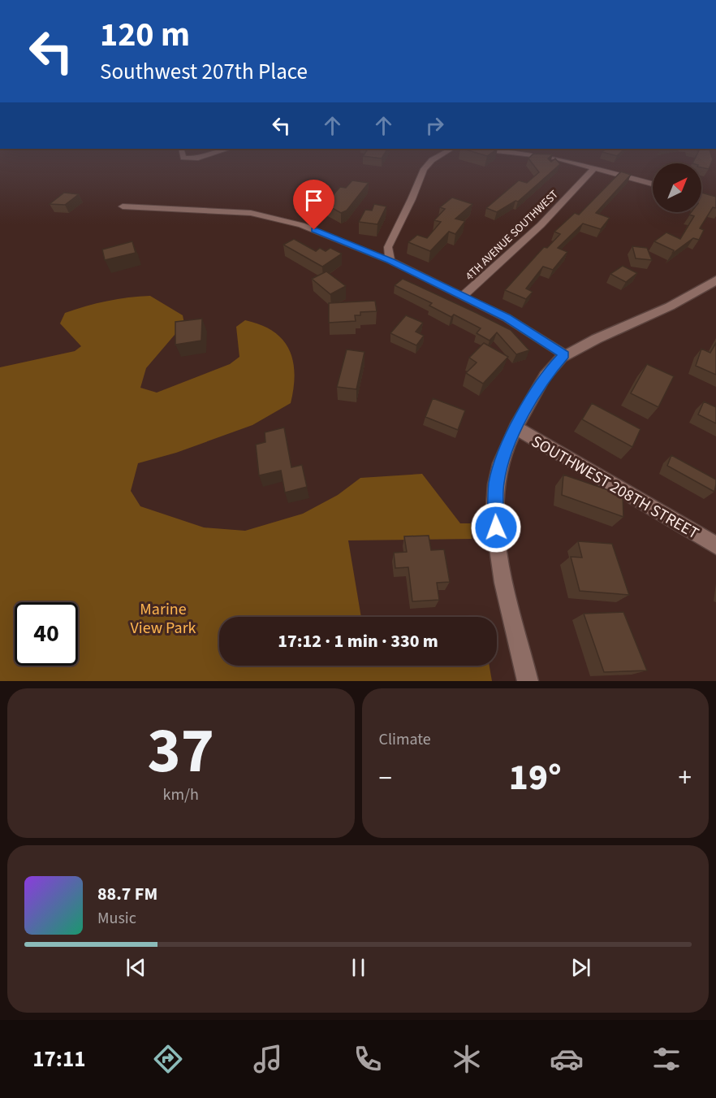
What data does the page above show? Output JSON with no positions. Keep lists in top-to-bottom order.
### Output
{
  "streets": {
    "street": ["4TH AVENUE SOUTHWEST", "SOUTHWEST 208TH STREET"]
  },
  "parks": ["Marine View Park"],
  "north": "top right",
  "page": {
    "turn": ["120 m", "Southwest 207th Place"],
    "limit": "40",
    "trip": "17:12 · 1 min · 330 m",
    "tile": [
      ["37", "km/h"],
      "Climate"
    ],
    "heat": ["−", "19°", "+"],
    "song": ["88.7 FM", "Music"],
    "tabs": "17:11"
  }
}
